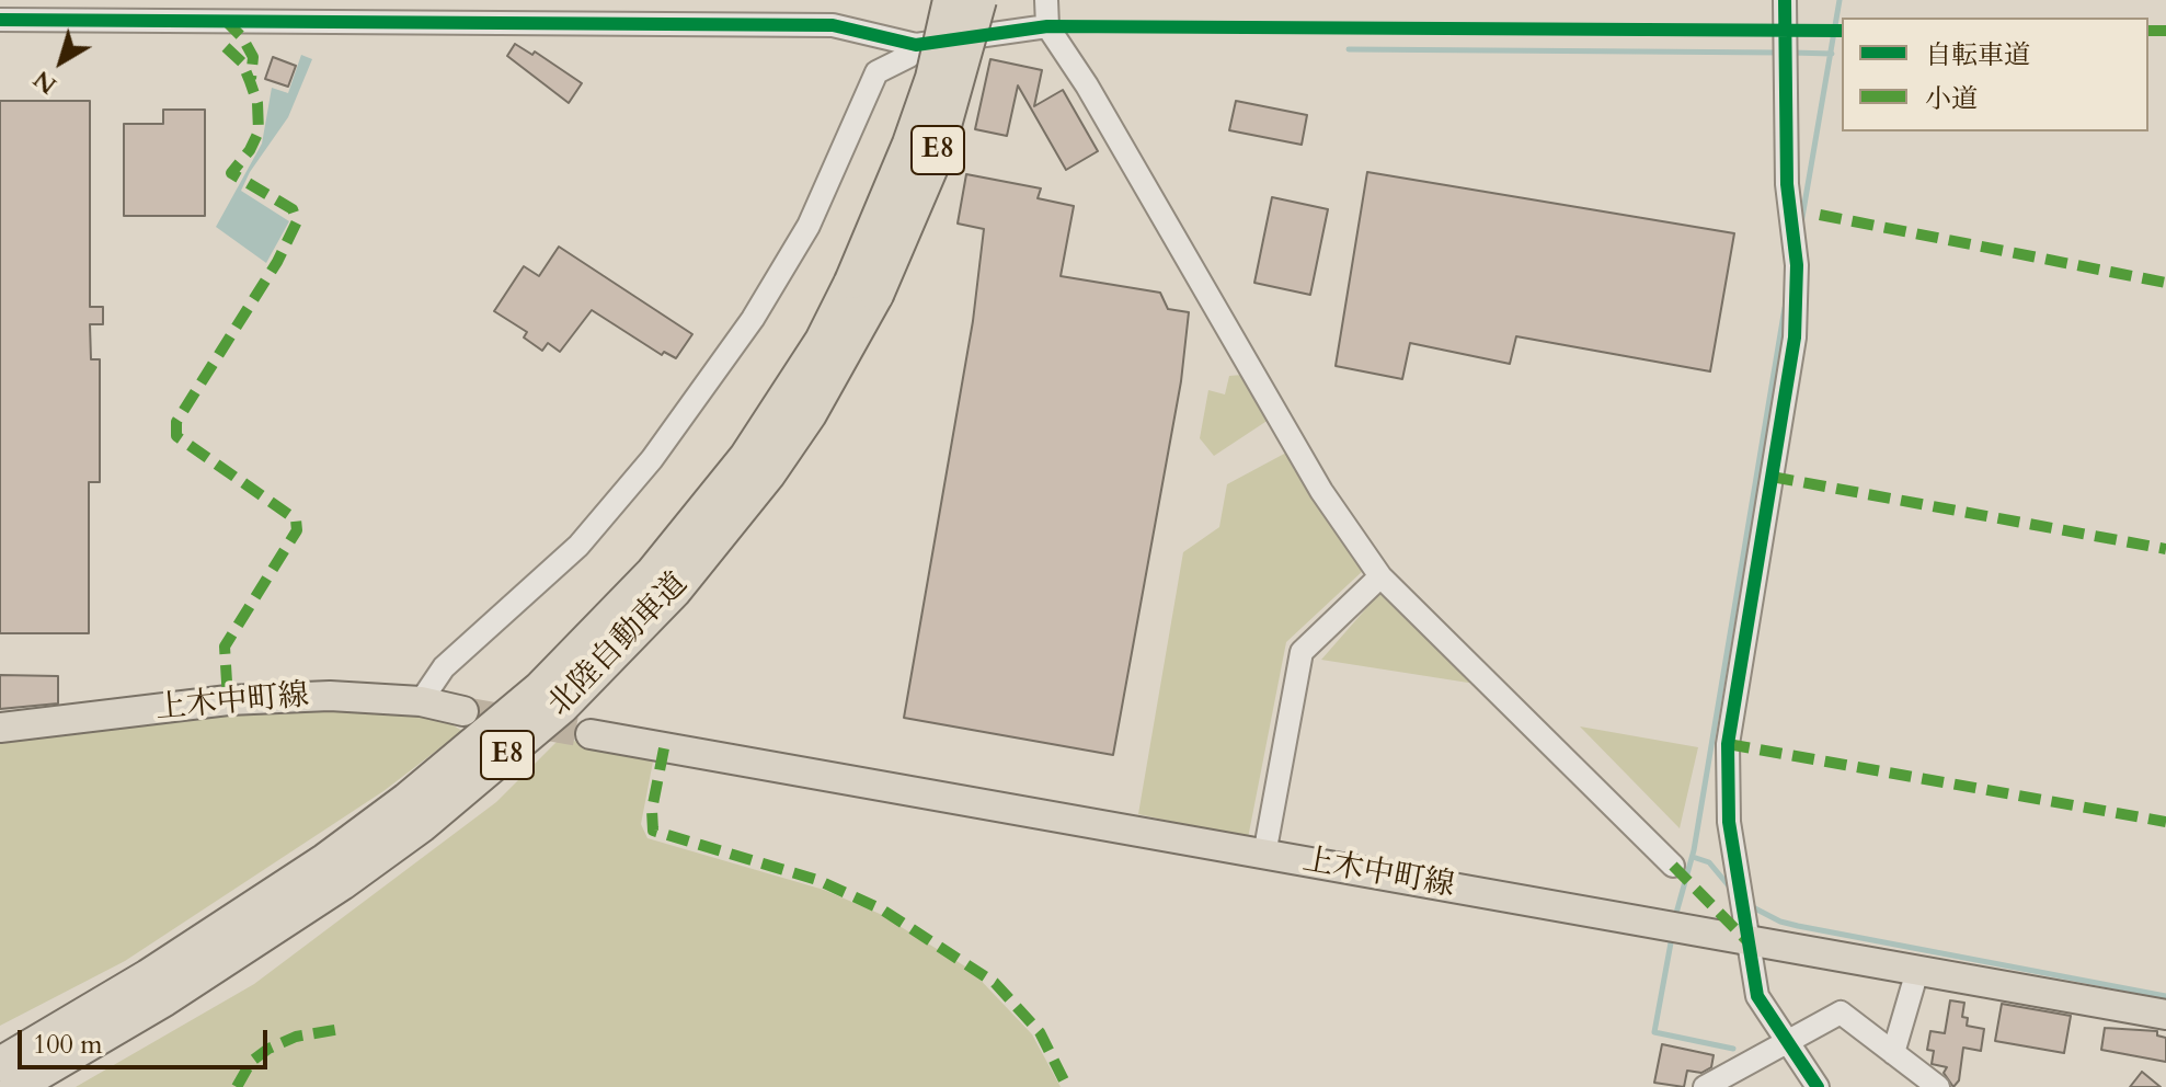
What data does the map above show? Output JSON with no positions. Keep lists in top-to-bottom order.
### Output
{
  "streets": {
    "highway": ["E8", "北陸自動車道"],
    "main road": ["上木中町線"]
  },
  "legend": ["自転車道", "小道"],
  "scale_bar": "100 m",
  "north": "bottom left"
}
